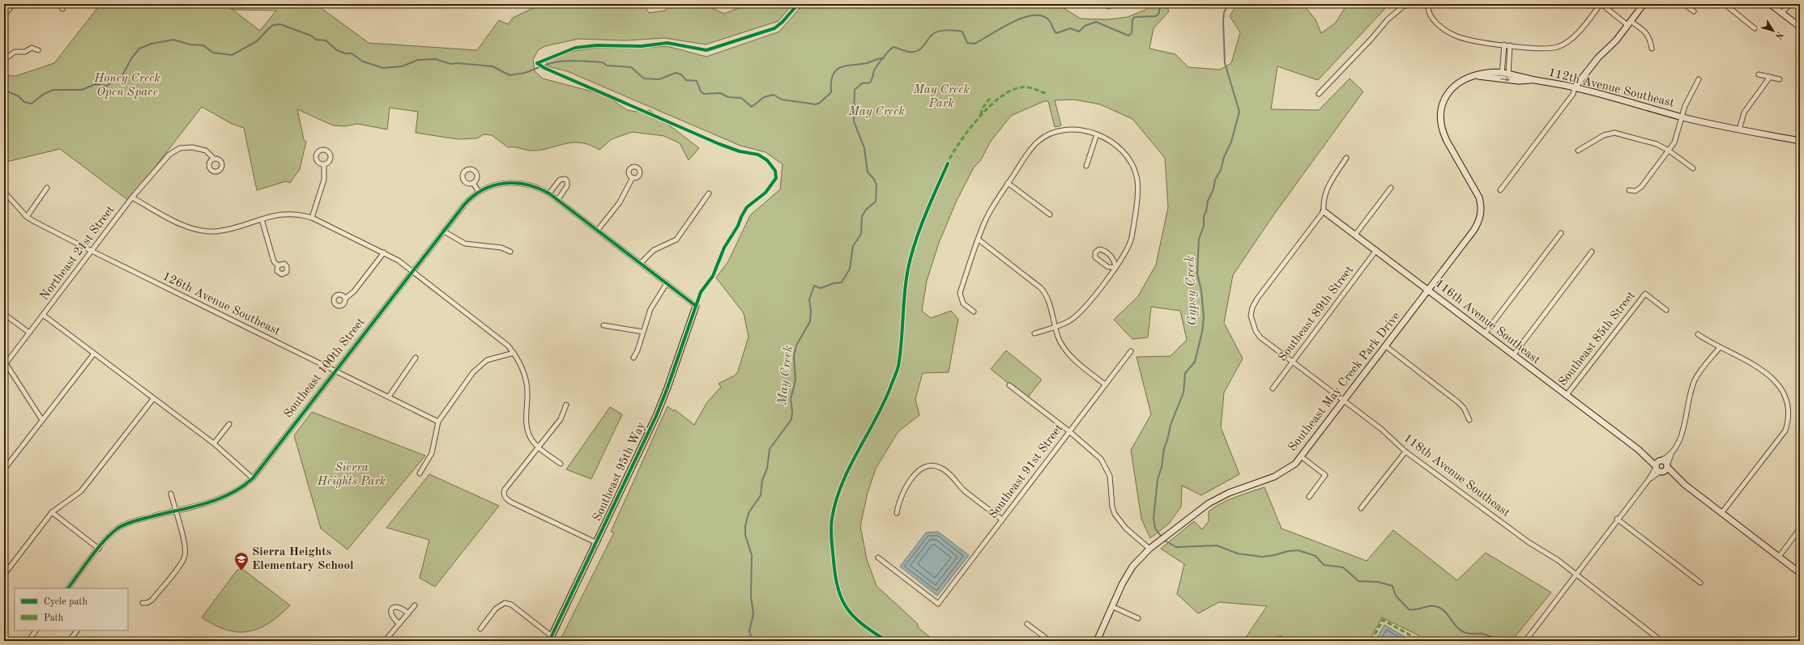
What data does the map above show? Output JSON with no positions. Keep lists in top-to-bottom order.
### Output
{
  "streets": {
    "street": [
      "112th Avenue Southeast",
      "Northeast 21st Street",
      "126th Avenue Southeast",
      "Southeast 89th Street",
      "116th Avenue Southeast",
      "Southeast 85th Street",
      "Southeast 100th Street",
      "Southeast May Creek Park Drive",
      "Southeast 95th Way",
      "Southeast 91st Street",
      "118th Avenue Southeast"
    ]
  },
  "crossings": [
    ["112th Avenue Southeast", "Southeast May Creek Park Drive"],
    ["Northeast 21st Street", "126th Avenue Southeast"],
    ["126th Avenue Southeast", "Southeast 100th Street"],
    ["Southeast 89th Street", "116th Avenue Southeast"],
    ["Southeast 89th Street", "118th Avenue Southeast"],
    ["116th Avenue Southeast", "Southeast 85th Street"],
    ["116th Avenue Southeast", "Southeast May Creek Park Drive"],
    ["116th Avenue Southeast", "118th Avenue Southeast"],
    ["Southeast May Creek Park Drive", "118th Avenue Southeast"]
  ],
  "water": ["Gypsy Creek", "May Creek"],
  "parks": [
    "Honey Creek Open Space",
    "May Creek Park",
    "May Creek",
    "Sierra Heights Park"
  ],
  "places": {
    "school or university": ["Sierra Heights Elementary School"]
  },
  "legend": ["Cycle path", "Path"],
  "north": "bottom right"
}
